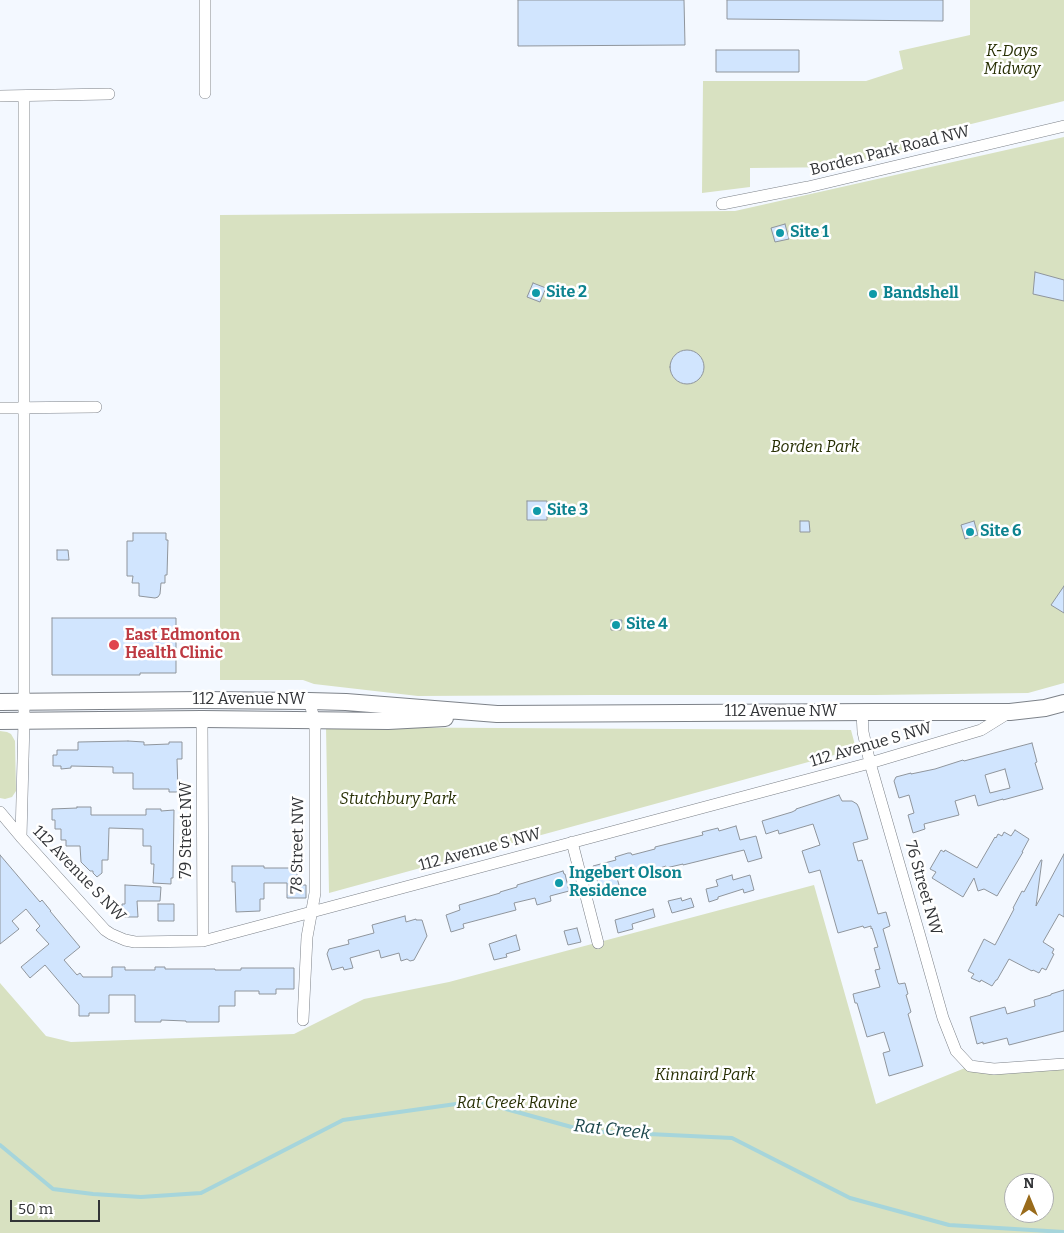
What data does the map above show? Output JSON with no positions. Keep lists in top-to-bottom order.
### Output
{
  "streets": {
    "main road": ["112 Avenue NW"],
    "street": [
      "Borden Park Road NW",
      "112 Avenue S NW",
      "79 Street NW",
      "78 Street NW",
      "76 Street NW"
    ]
  },
  "crossings": [
    ["112 Avenue NW", "112 Avenue S NW"],
    ["112 Avenue NW", "79 Street NW"],
    ["112 Avenue NW", "78 Street NW"],
    ["112 Avenue NW", "76 Street NW"],
    ["112 Avenue S NW", "79 Street NW"],
    ["112 Avenue S NW", "78 Street NW"],
    ["112 Avenue S NW", "76 Street NW"]
  ],
  "water": ["Rat Creek"],
  "parks": [
    "K-Days Midway",
    "Borden Park",
    "Stutchbury Park",
    "Kinnaird Park",
    "Rat Creek Ravine"
  ],
  "places": [
    "Site 1",
    "Site 2",
    "Bandshell",
    "Site 3",
    "Site 6",
    "Site 4",
    "East Edmonton Health Clinic",
    "Ingebert Olson Residence"
  ],
  "scale_bar": "50 m",
  "north": "top"
}
